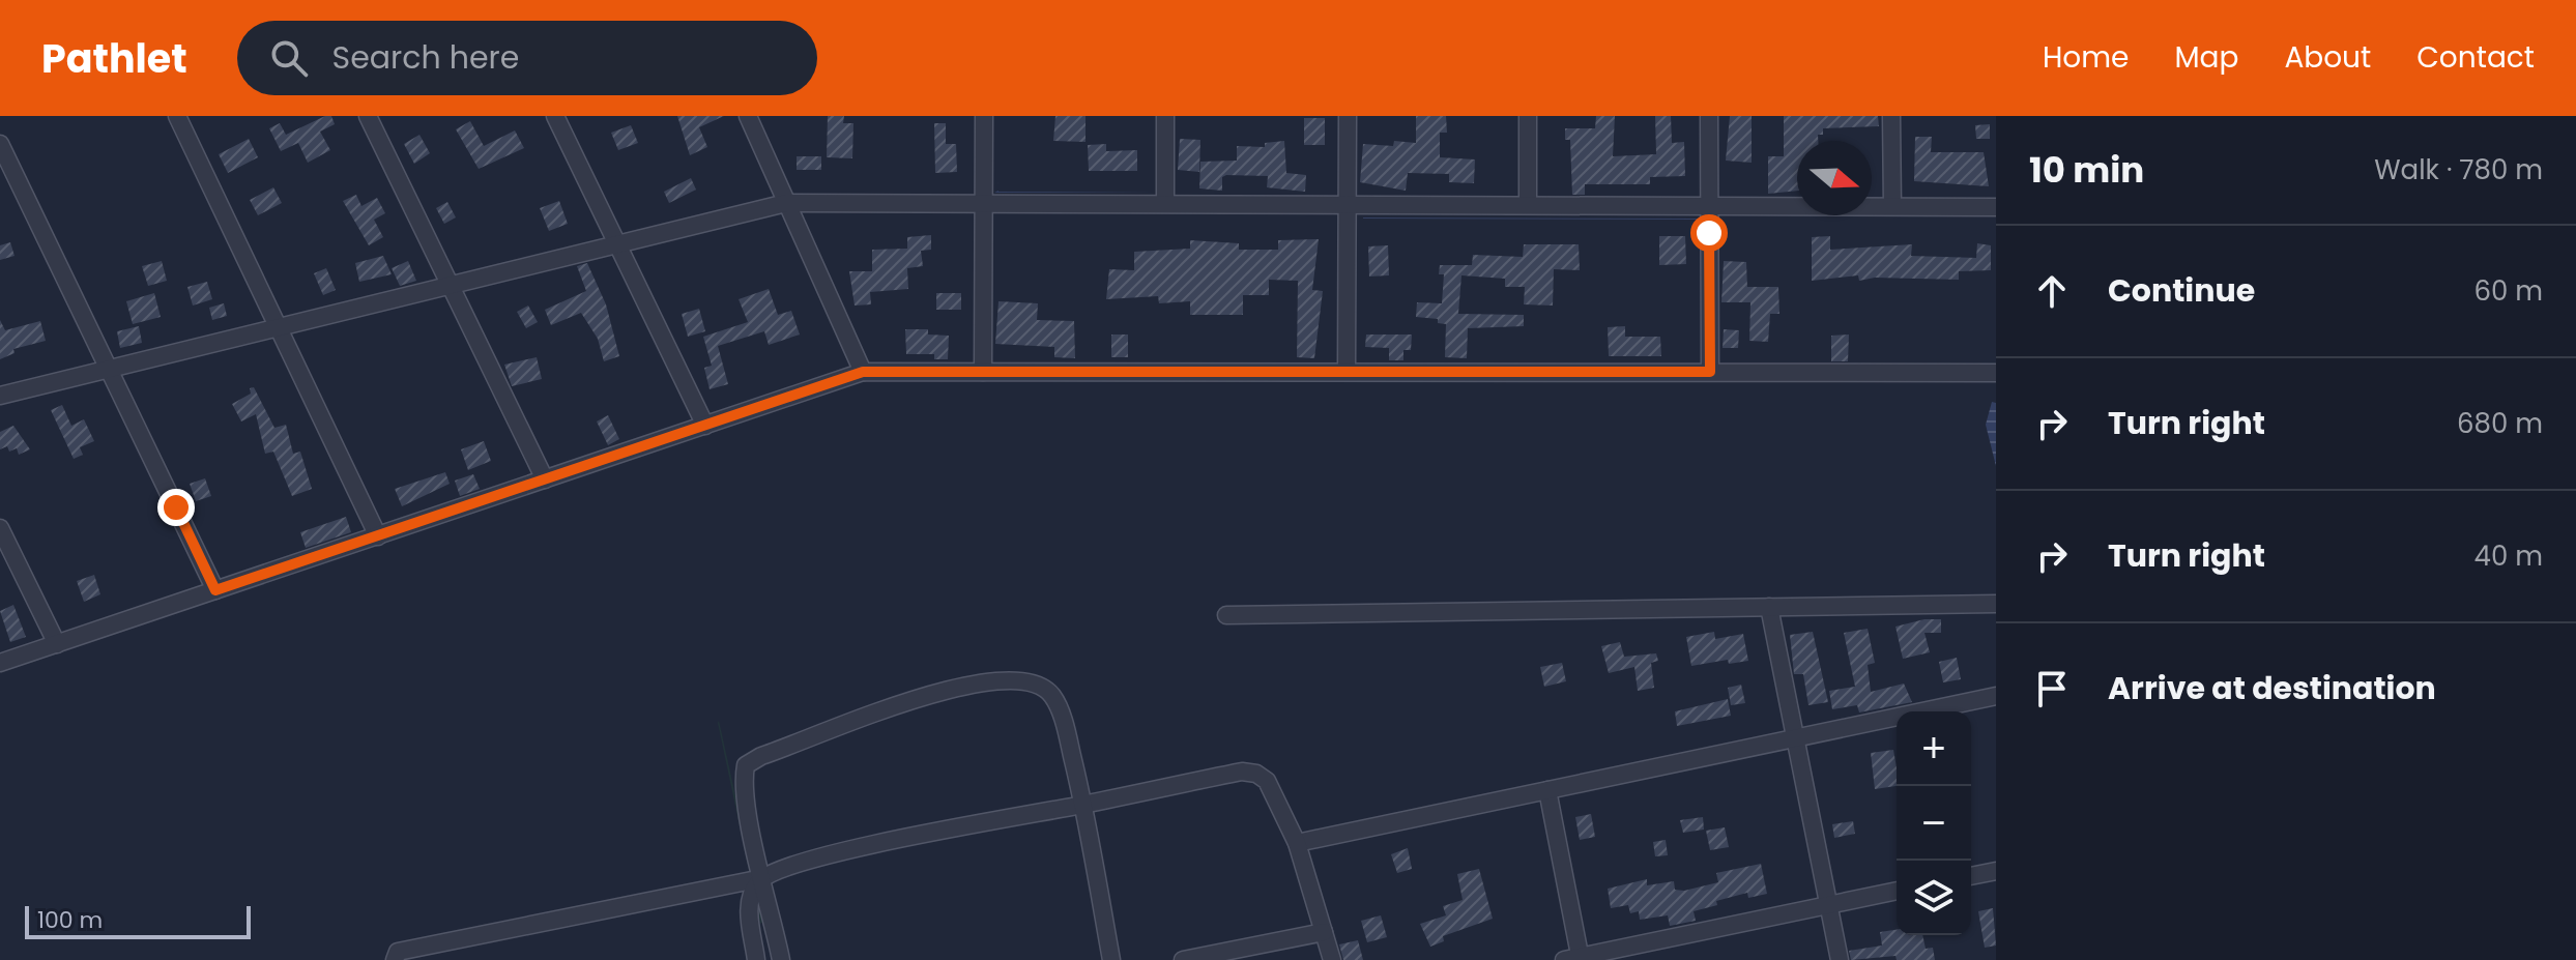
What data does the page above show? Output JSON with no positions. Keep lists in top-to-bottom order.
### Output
{
  "scale_bar": "100 m",
  "north": "right",
  "page": {
    "header": "Pathlet",
    "search": "Search here",
    "nav": [
      "Home",
      "Map",
      "About",
      "Contact"
    ],
    "heading": ["10 min", "Walk · 780 m"],
    "list": [
      ["Continue", "60 m"],
      ["Turn right", "680 m"],
      ["Turn right", "40 m"],
      "Arrive at destination"
    ],
    "map_buttons": ["+", "−"],
    "scale": "100 m"
  }
}
